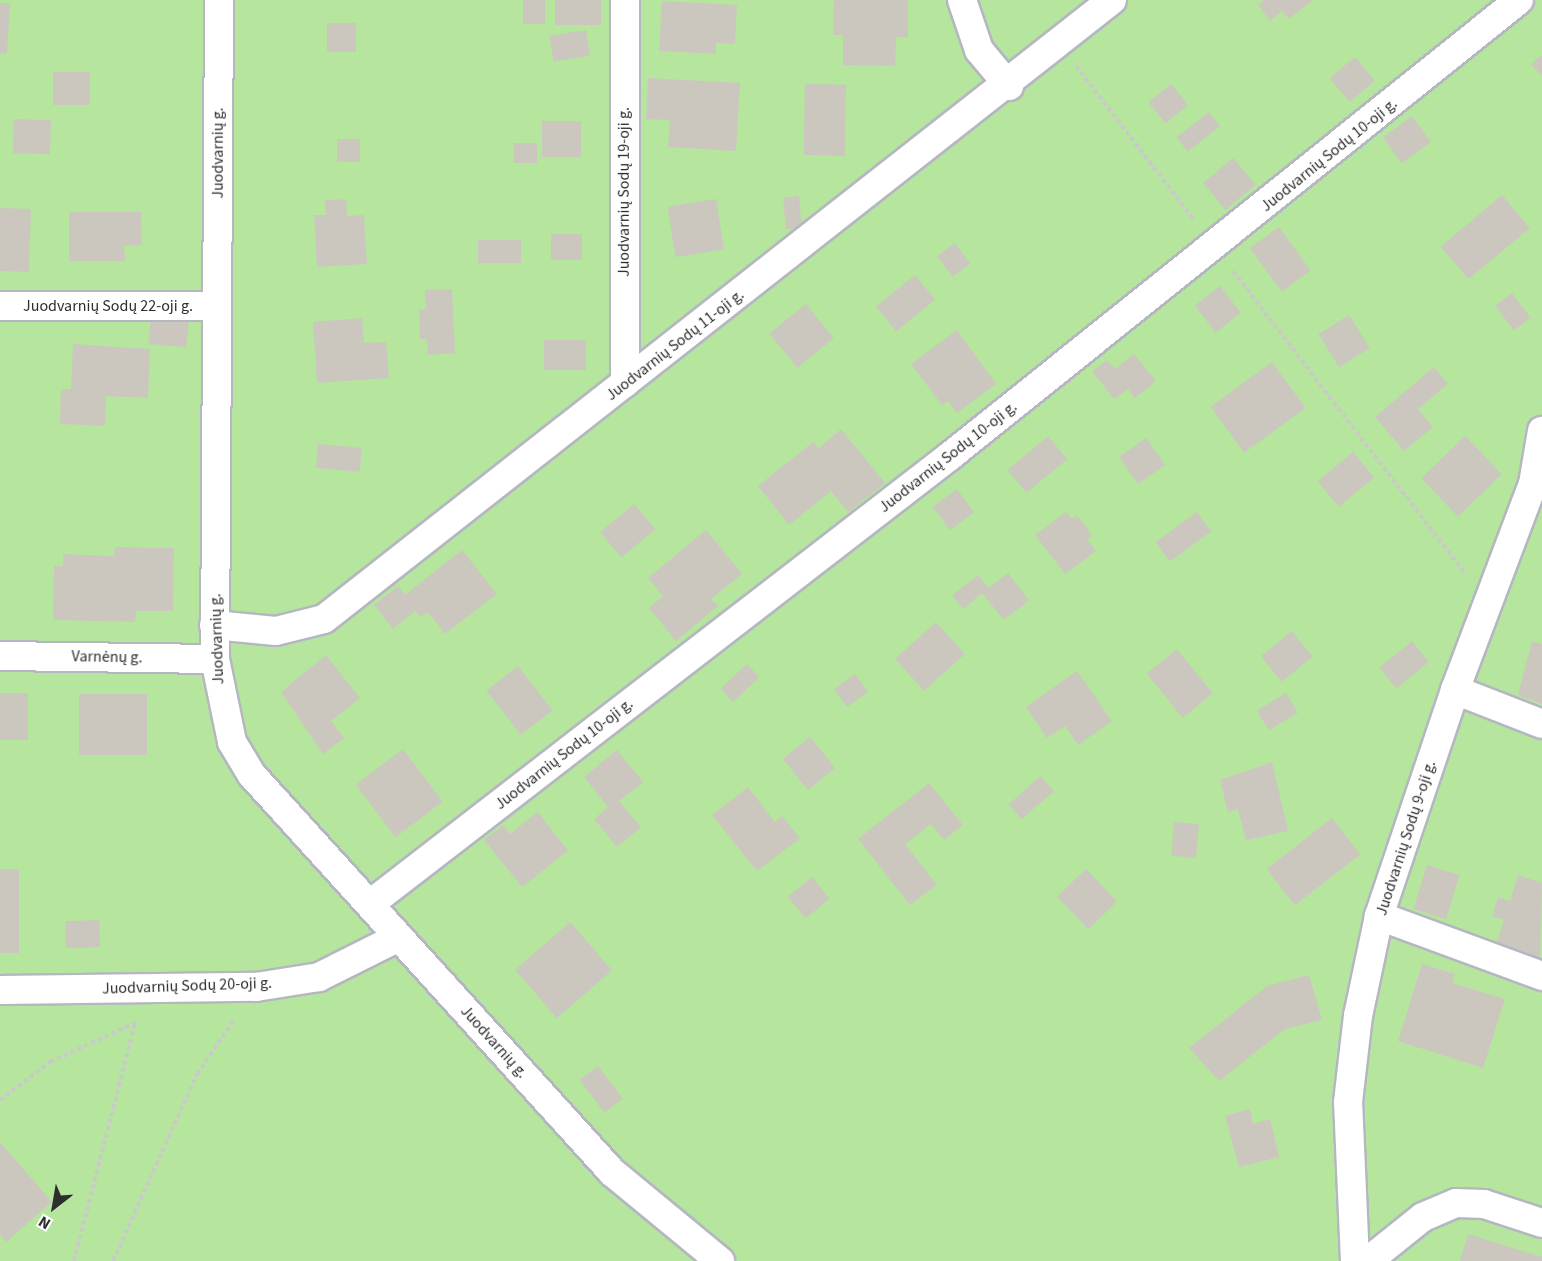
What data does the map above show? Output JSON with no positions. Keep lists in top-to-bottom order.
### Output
{
  "streets": {
    "street": [
      "Juodvarnių g.",
      "Juodvarnių Sodų 10-oji g.",
      "Juodvarnių Sodų 19-oji g.",
      "Juodvarnių Sodų 22-oji g.",
      "Juodvarnių Sodų 11-oji g.",
      "Varnėnų g.",
      "Juodvarnių Sodų 9-oji g.",
      "Juodvarnių Sodų 20-oji g."
    ]
  },
  "crossings": [
    ["Juodvarnių g.", "Juodvarnių Sodų 10-oji g."],
    ["Juodvarnių g.", "Juodvarnių Sodų 22-oji g."],
    ["Juodvarnių g.", "Juodvarnių Sodų 11-oji g."],
    ["Juodvarnių g.", "Varnėnų g."],
    ["Juodvarnių g.", "Juodvarnių Sodų 20-oji g."],
    ["Juodvarnių Sodų 19-oji g.", "Juodvarnių Sodų 11-oji g."]
  ],
  "north": "bottom left"
}
